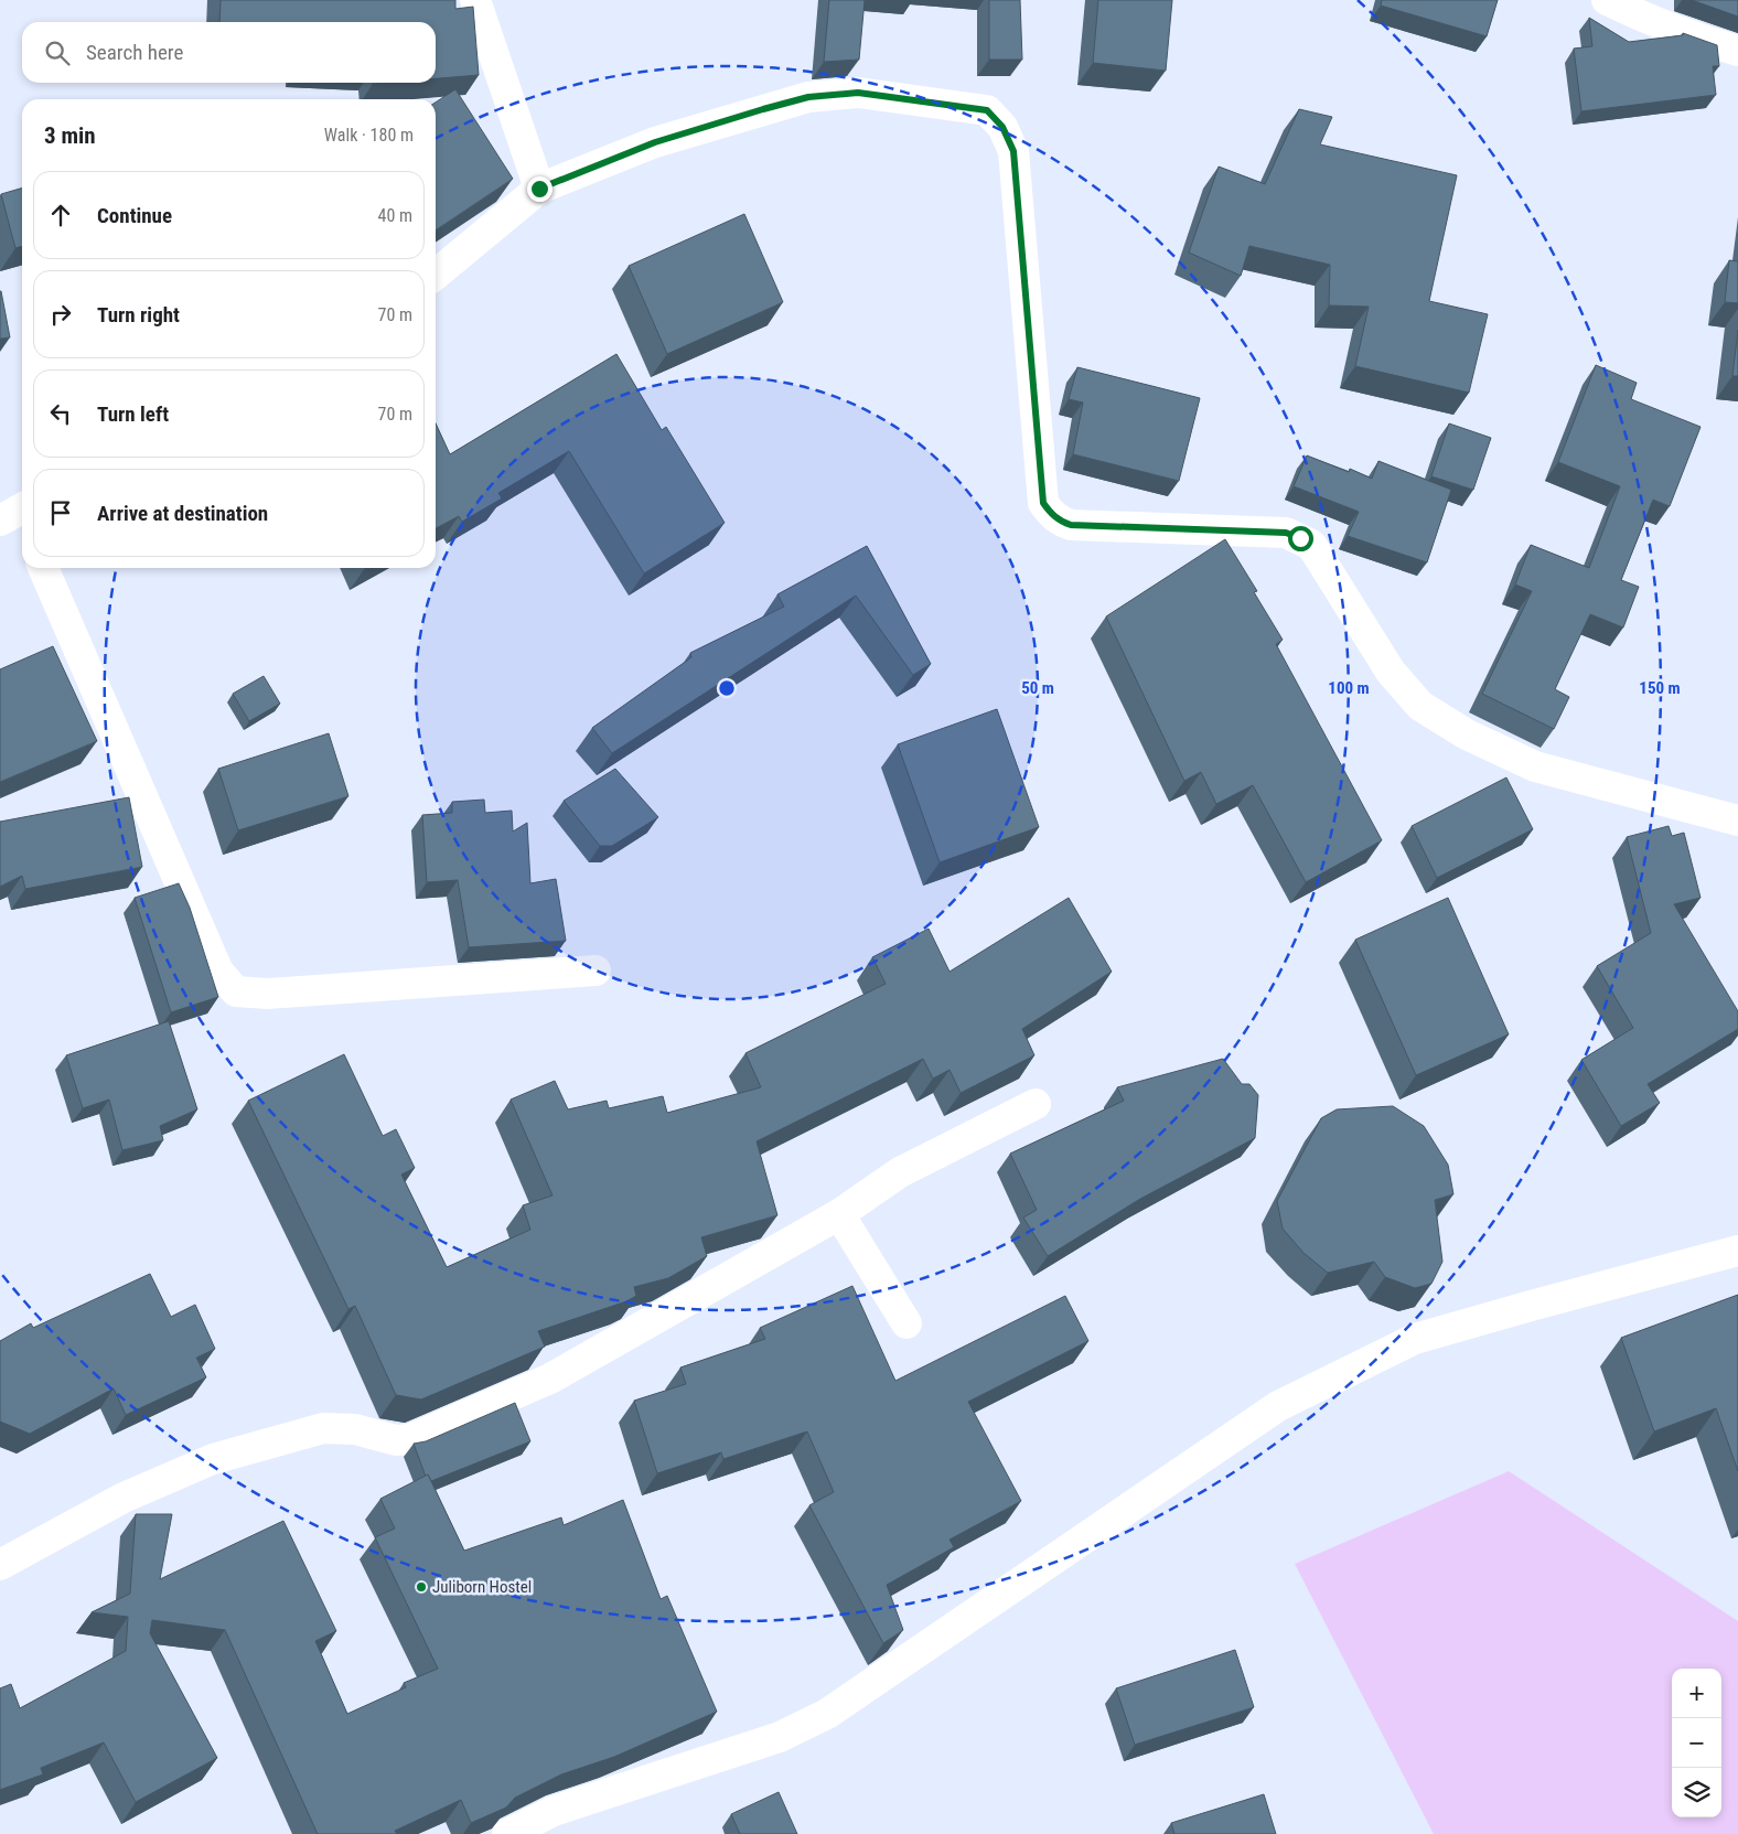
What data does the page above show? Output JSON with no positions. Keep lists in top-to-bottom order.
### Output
{
  "places": ["Juliborn Hostel"],
  "page": {
    "search": "Search here",
    "heading": ["3 min", "Walk · 180 m"],
    "list": [
      ["Continue", "40 m"],
      ["Turn right", "70 m"],
      ["Turn left", "70 m"],
      "Arrive at destination"
    ],
    "map_buttons": ["+", "−"]
  },
  "rings": ["50 m", "100 m", "150 m"]
}
